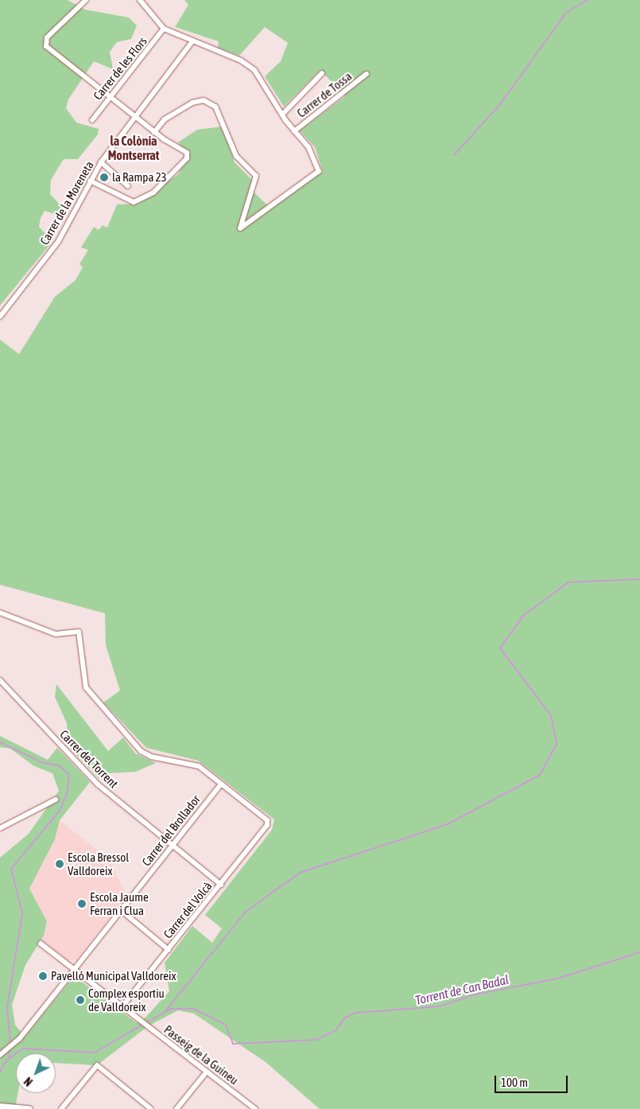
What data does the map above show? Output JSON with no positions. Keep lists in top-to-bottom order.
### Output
{
  "streets": {
    "street": [
      "Carrer de les Flors",
      "Carrer de Tossa",
      "Carrer de la Moreneta",
      "Carrer del Torrent",
      "Carrer del Brollador",
      "Carrer del Volcà",
      "Passeig de la Guineu"
    ]
  },
  "crossings": [
    ["Carrer del Torrent", "Carrer del Brollador"],
    ["Carrer del Torrent", "Carrer del Volcà"],
    ["Carrer del Brollador", "Carrer del Volcà"],
    ["Carrer del Brollador", "Passeig de la Guineu"],
    ["Carrer del Volcà", "Passeig de la Guineu"]
  ],
  "districts": ["la Colònia Montserrat"],
  "water": ["Torrent de Can Badal"],
  "places": [
    "la Rampa 23",
    "Escola Bressol Valldoreix",
    "Escola Jaume Ferran i Clua",
    "Pavelló Municipal Valldoreix",
    "Complex esportiu de Valldoreix"
  ],
  "scale_bar": "100 m",
  "north": "bottom left"
}
